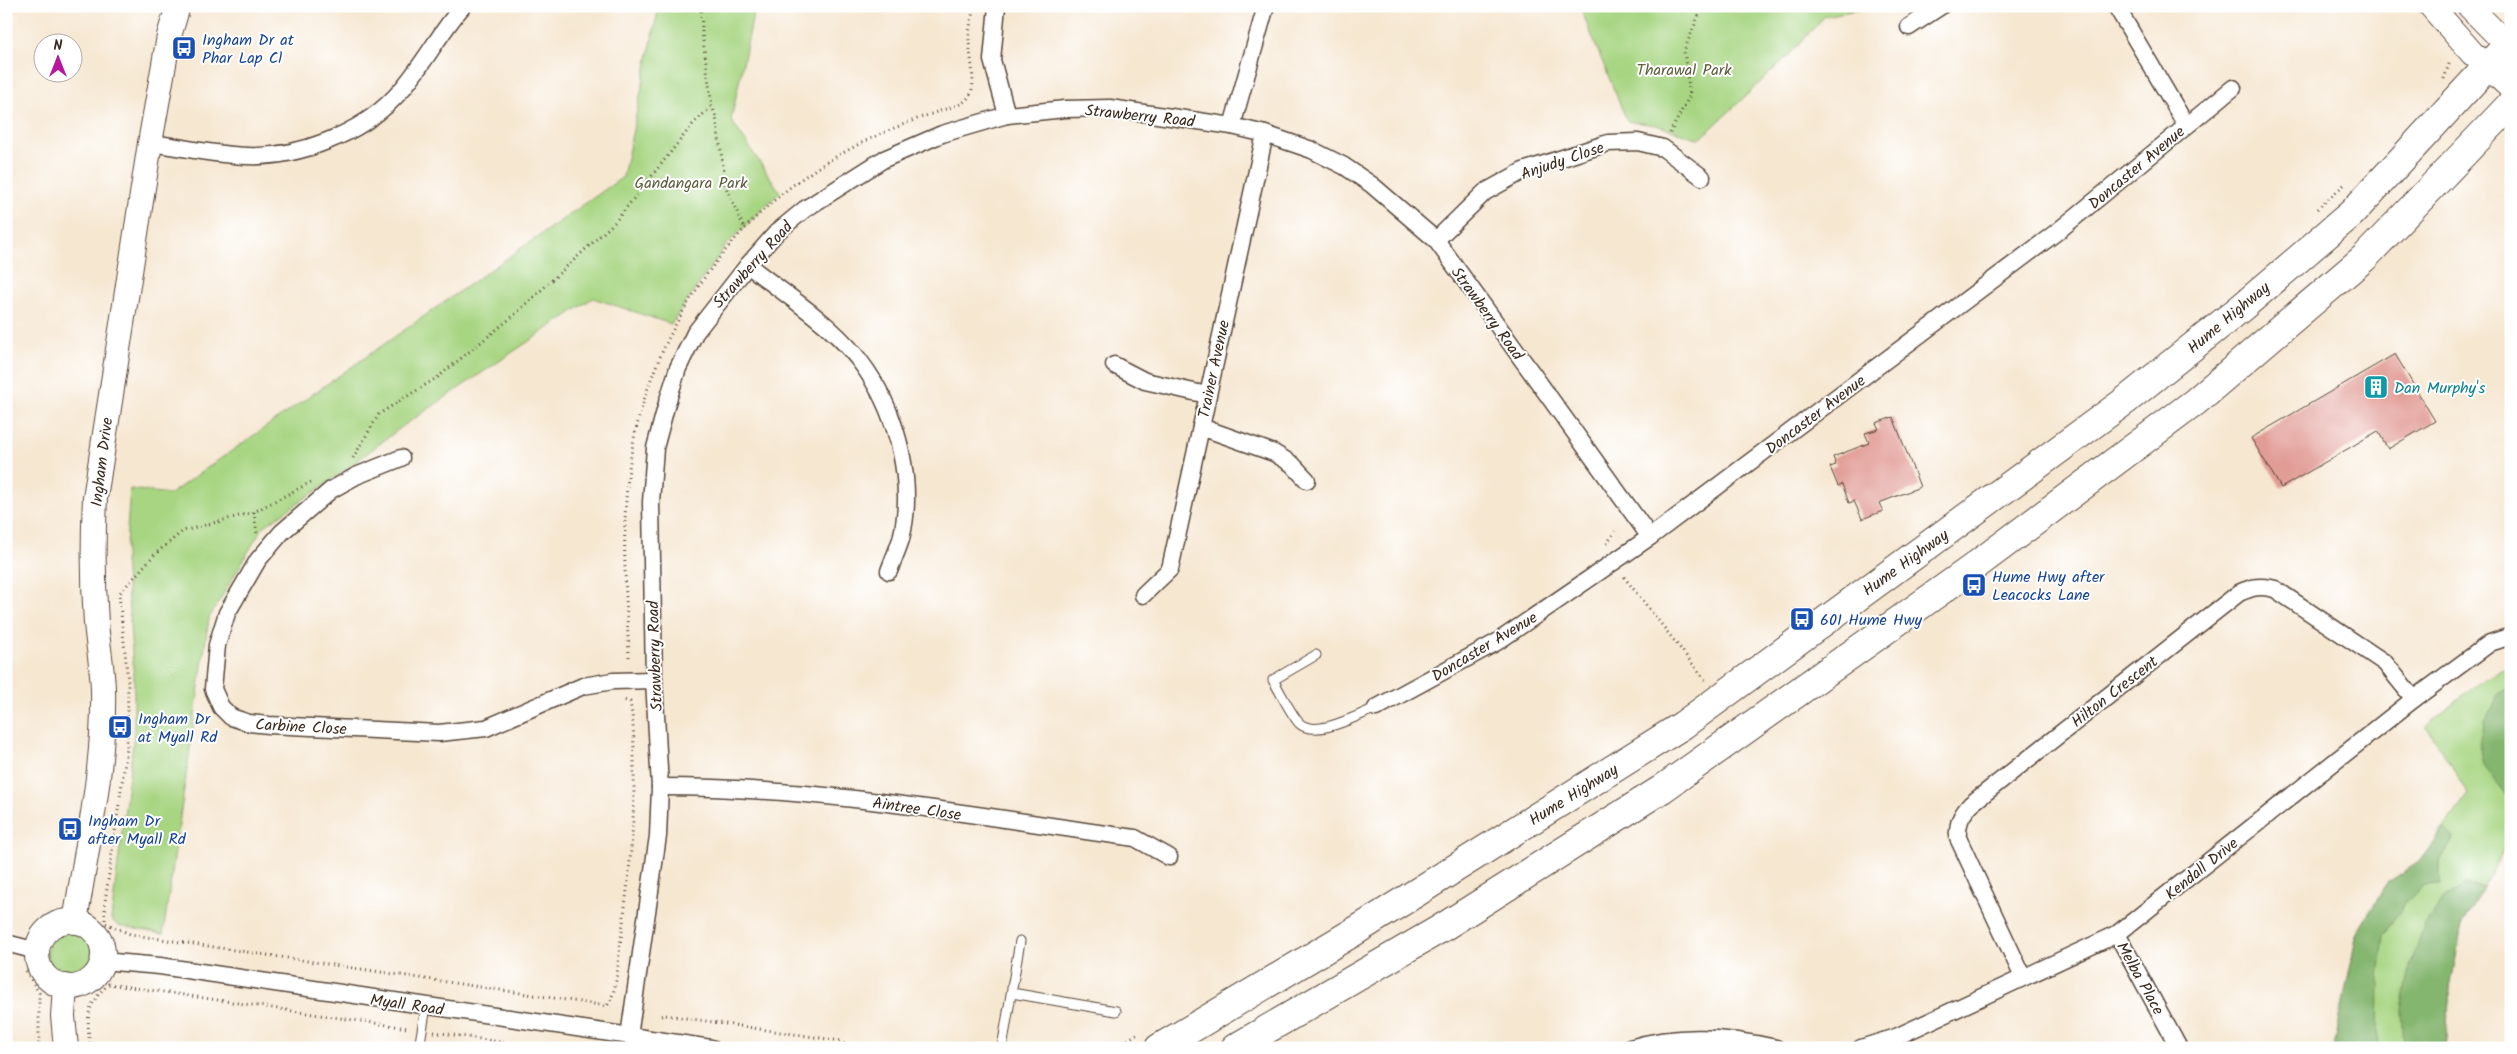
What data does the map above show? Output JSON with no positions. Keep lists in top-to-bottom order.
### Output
{
  "streets": {
    "highway": ["Hume Highway"],
    "street": [
      "Strawberry Road",
      "Anjudy Close",
      "Doncaster Avenue",
      "Trainer Avenue",
      "Ingham Drive",
      "Hilton Crescent",
      "Carbine Close",
      "Aintree Close",
      "Kendall Drive",
      "Melba Place",
      "Myall Road"
    ]
  },
  "crossings": [
    ["Strawberry Road", "Anjudy Close"],
    ["Strawberry Road", "Doncaster Avenue"],
    ["Strawberry Road", "Trainer Avenue"],
    ["Strawberry Road", "Carbine Close"],
    ["Strawberry Road", "Aintree Close"],
    ["Strawberry Road", "Myall Road"],
    ["Ingham Drive", "Myall Road"],
    ["Hilton Crescent", "Kendall Drive"],
    ["Kendall Drive", "Melba Place"]
  ],
  "parks": ["Tharawal Park", "Gandangara Park"],
  "places": {
    "bus stop": [
      "Ingham Dr at Phar Lap Cl",
      "Hume Hwy after Leacocks Lane",
      "601 Hume Hwy",
      "Ingham Dr at Myall Rd",
      "Ingham Dr after Myall Rd"
    ],
    "building": ["Dan Murphy's"]
  },
  "north": "top"
}
